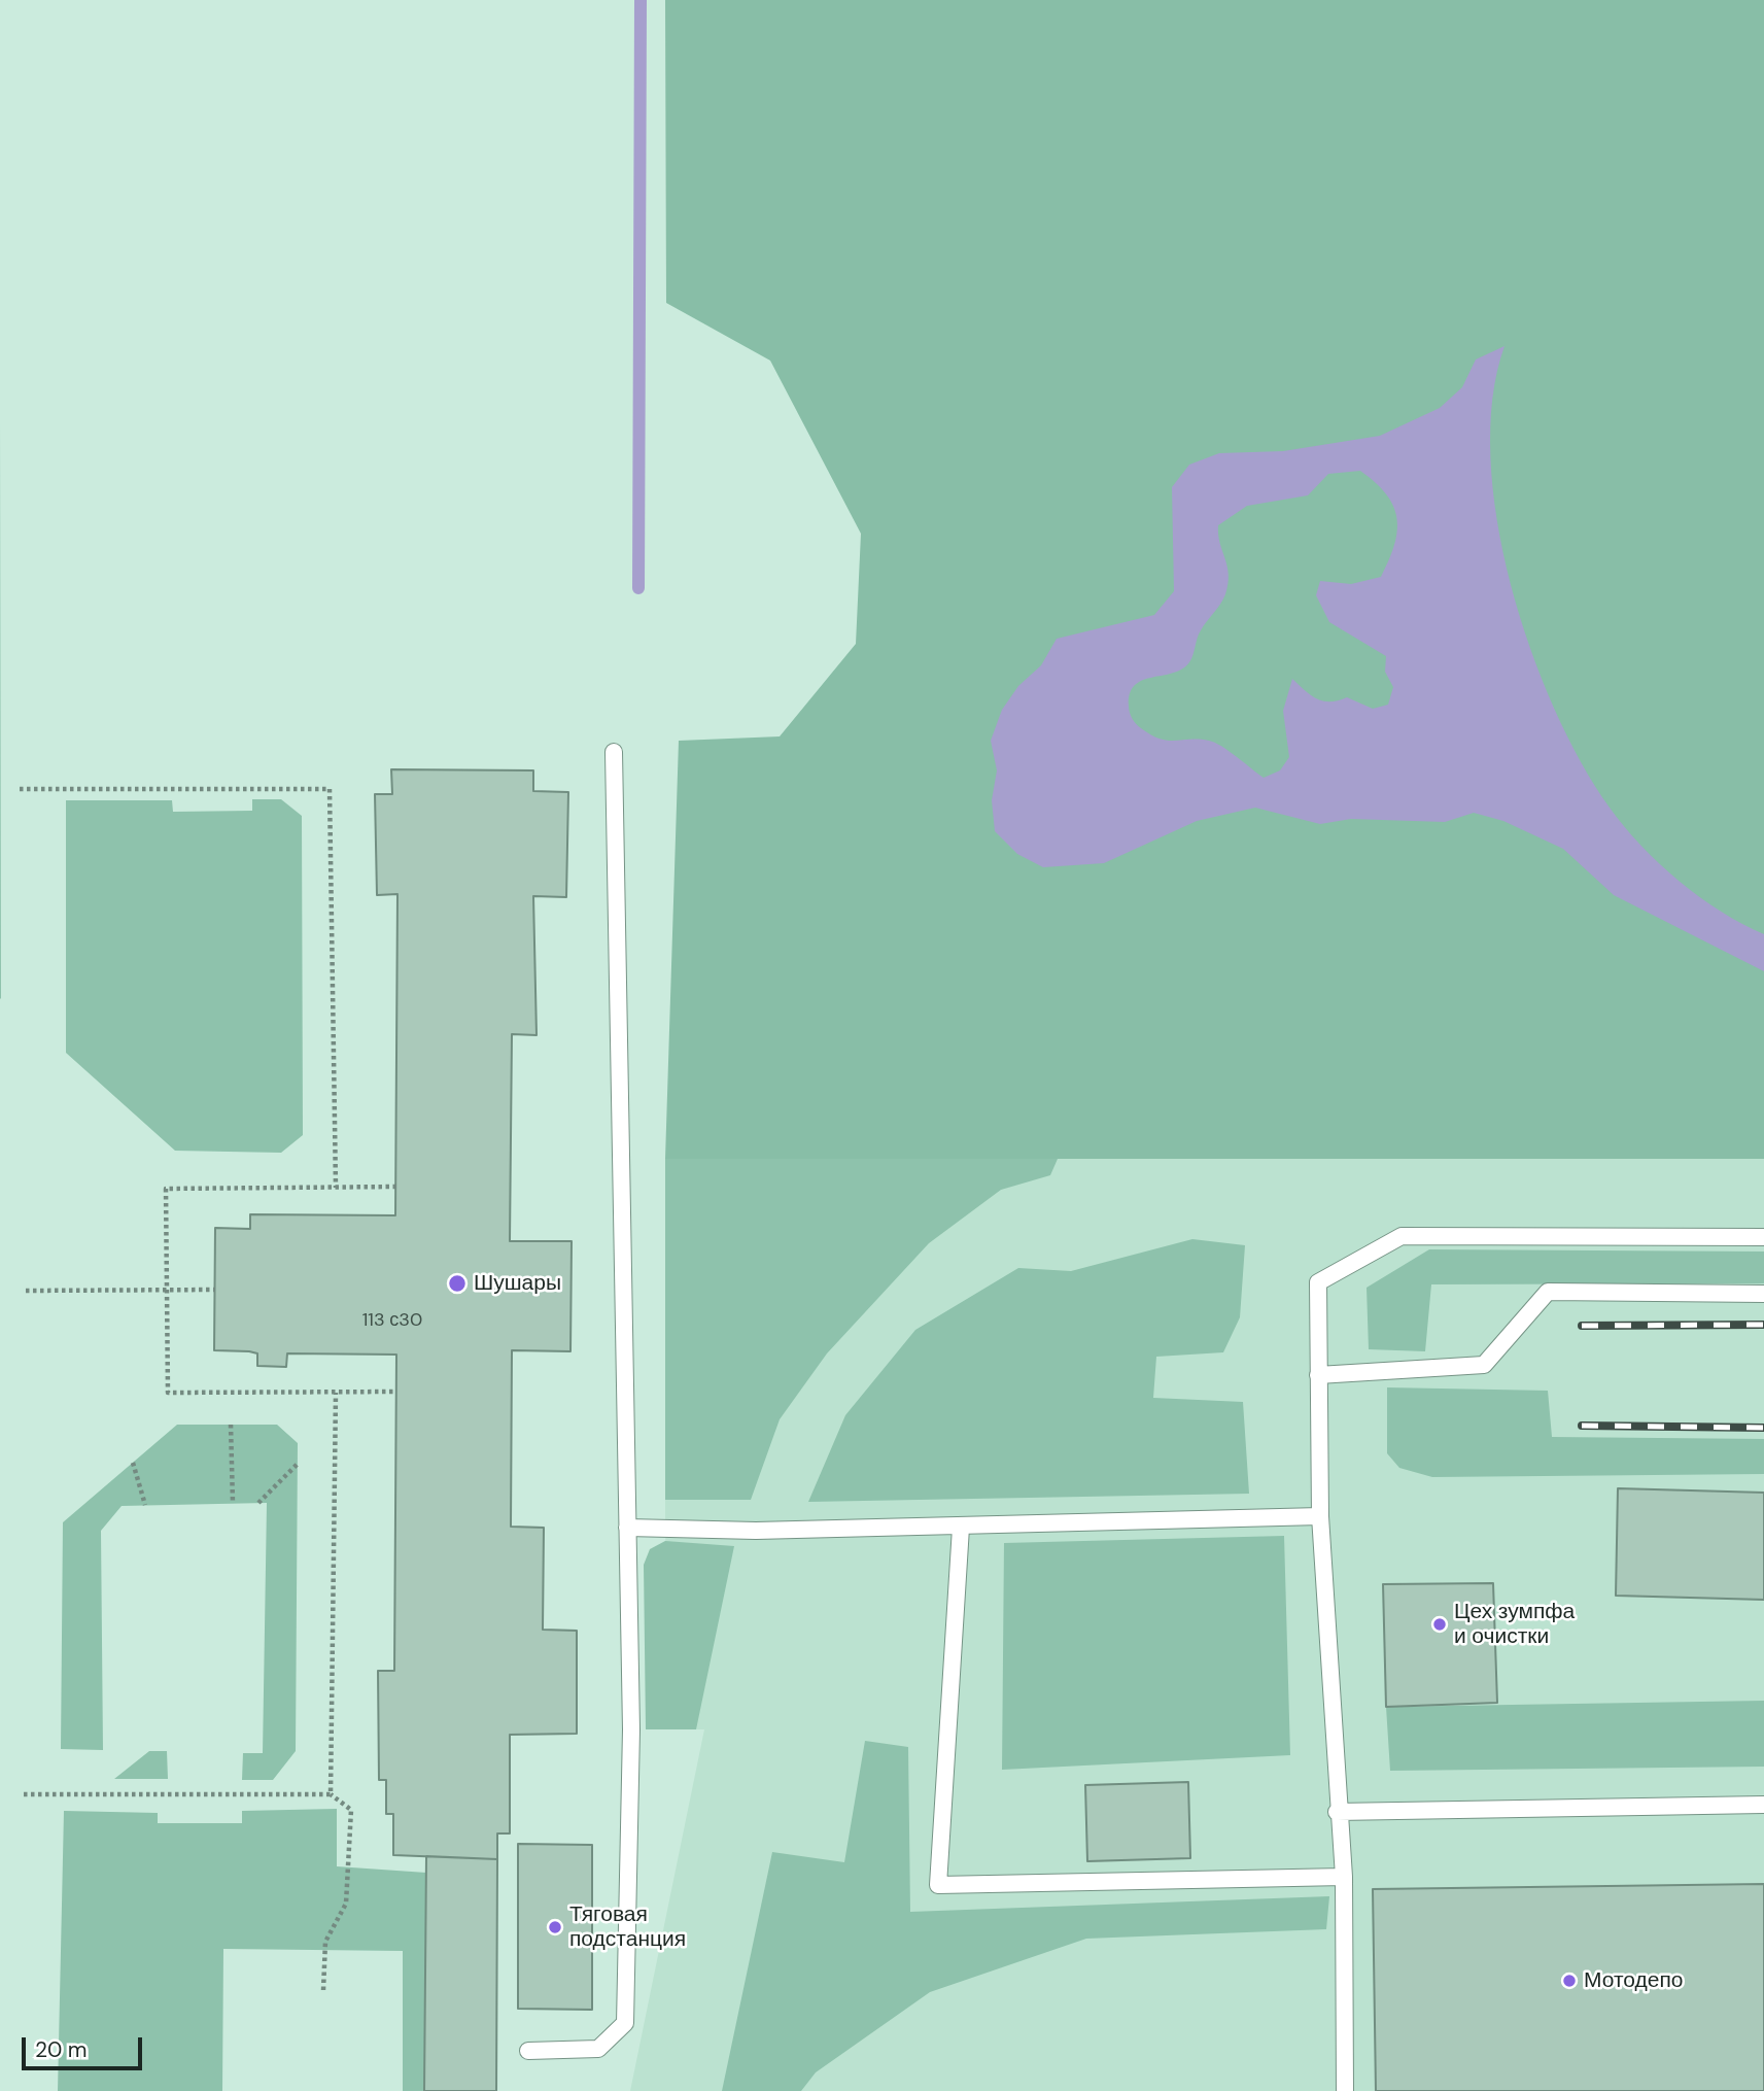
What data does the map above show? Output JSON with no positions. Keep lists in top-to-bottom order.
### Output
{
  "places": [
    "Шушары",
    "Цех зумпфа и очистки",
    "Тяговая подстанция",
    "Мотодепо"
  ],
  "house_numbers": ["113 с30"],
  "scale_bar": "20 m"
}
